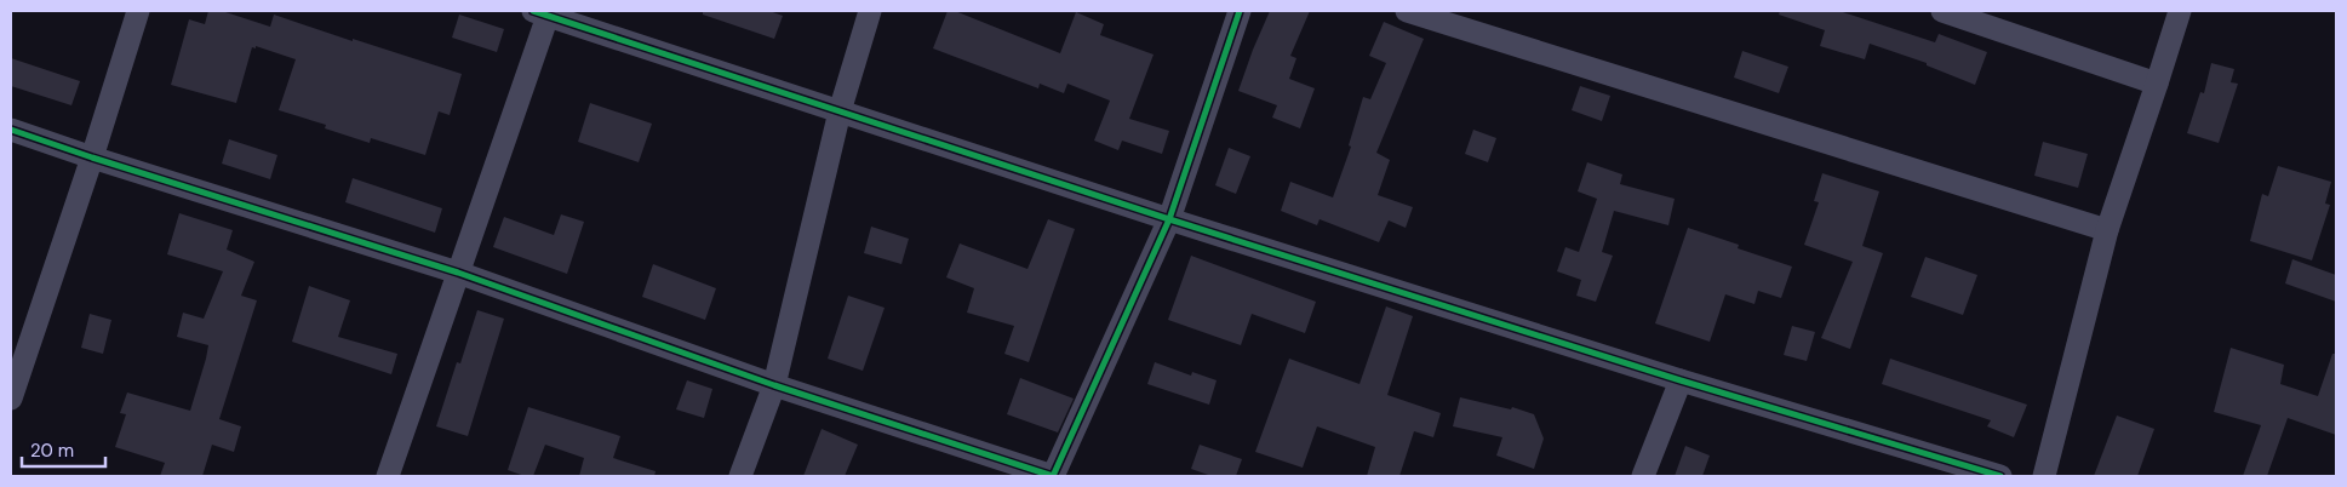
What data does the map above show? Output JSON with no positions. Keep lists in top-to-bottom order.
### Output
{
  "scale_bar": "20 m"
}
